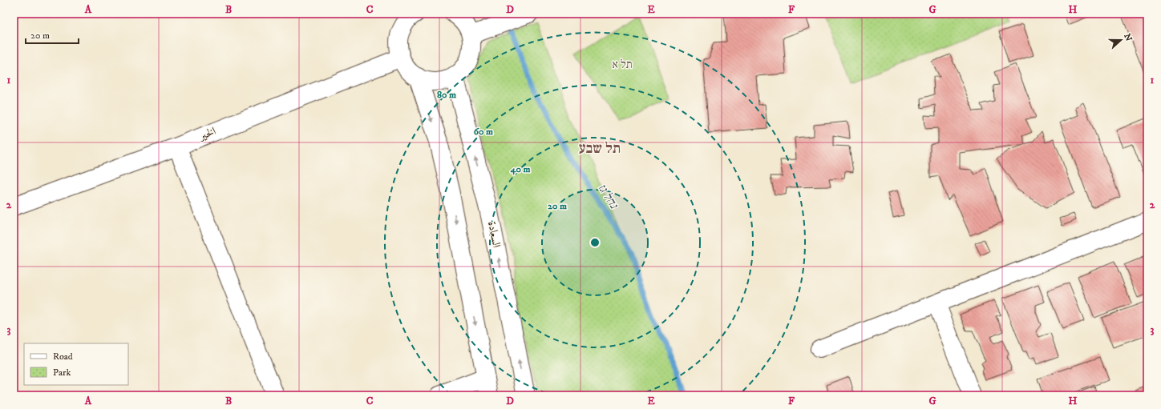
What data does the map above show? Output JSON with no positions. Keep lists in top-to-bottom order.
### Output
{
  "streets": {
    "street": ["الخير", "السعادة"]
  },
  "districts": ["תל שבע"],
  "water": ["נחל גז"],
  "parks": ["תל א"],
  "legend": ["Road", "Park"],
  "scale_bar": "20 m",
  "north": "right",
  "grid": {
    "columns": [
      "A",
      "B",
      "C",
      "D",
      "E",
      "F",
      "G",
      "H"
    ],
    "rows": ["1", "2", "3"]
  },
  "rings": [
    "80 m",
    "60 m",
    "40 m",
    "20 m"
  ]
}
